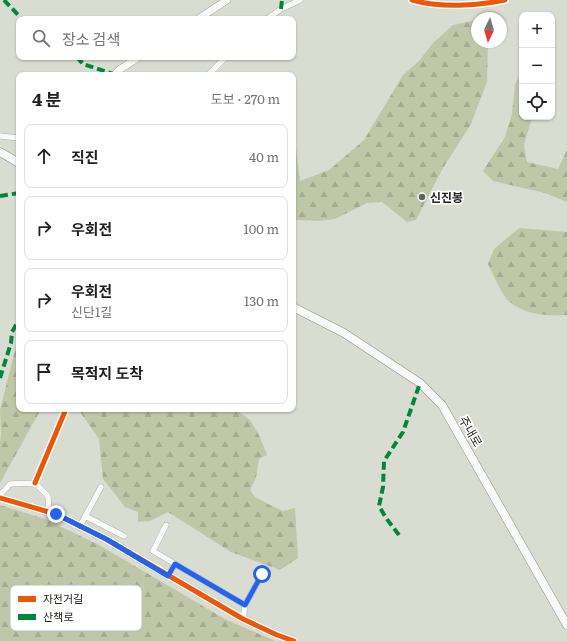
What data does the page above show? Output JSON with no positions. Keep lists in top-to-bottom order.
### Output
{
  "streets": {
    "main road": ["주내로"]
  },
  "places": ["신진봉"],
  "legend": ["자전거길", "산책로"],
  "north": "bottom",
  "page": {
    "map_buttons": ["+", "−"],
    "search": "장소 검색",
    "heading": ["4 분", "도보 · 270 m"],
    "list": [
      ["직진", "40 m"],
      ["우회전", "100 m"],
      ["우회전", "신단1길", "130 m"],
      "목적지 도착"
    ]
  }
}
